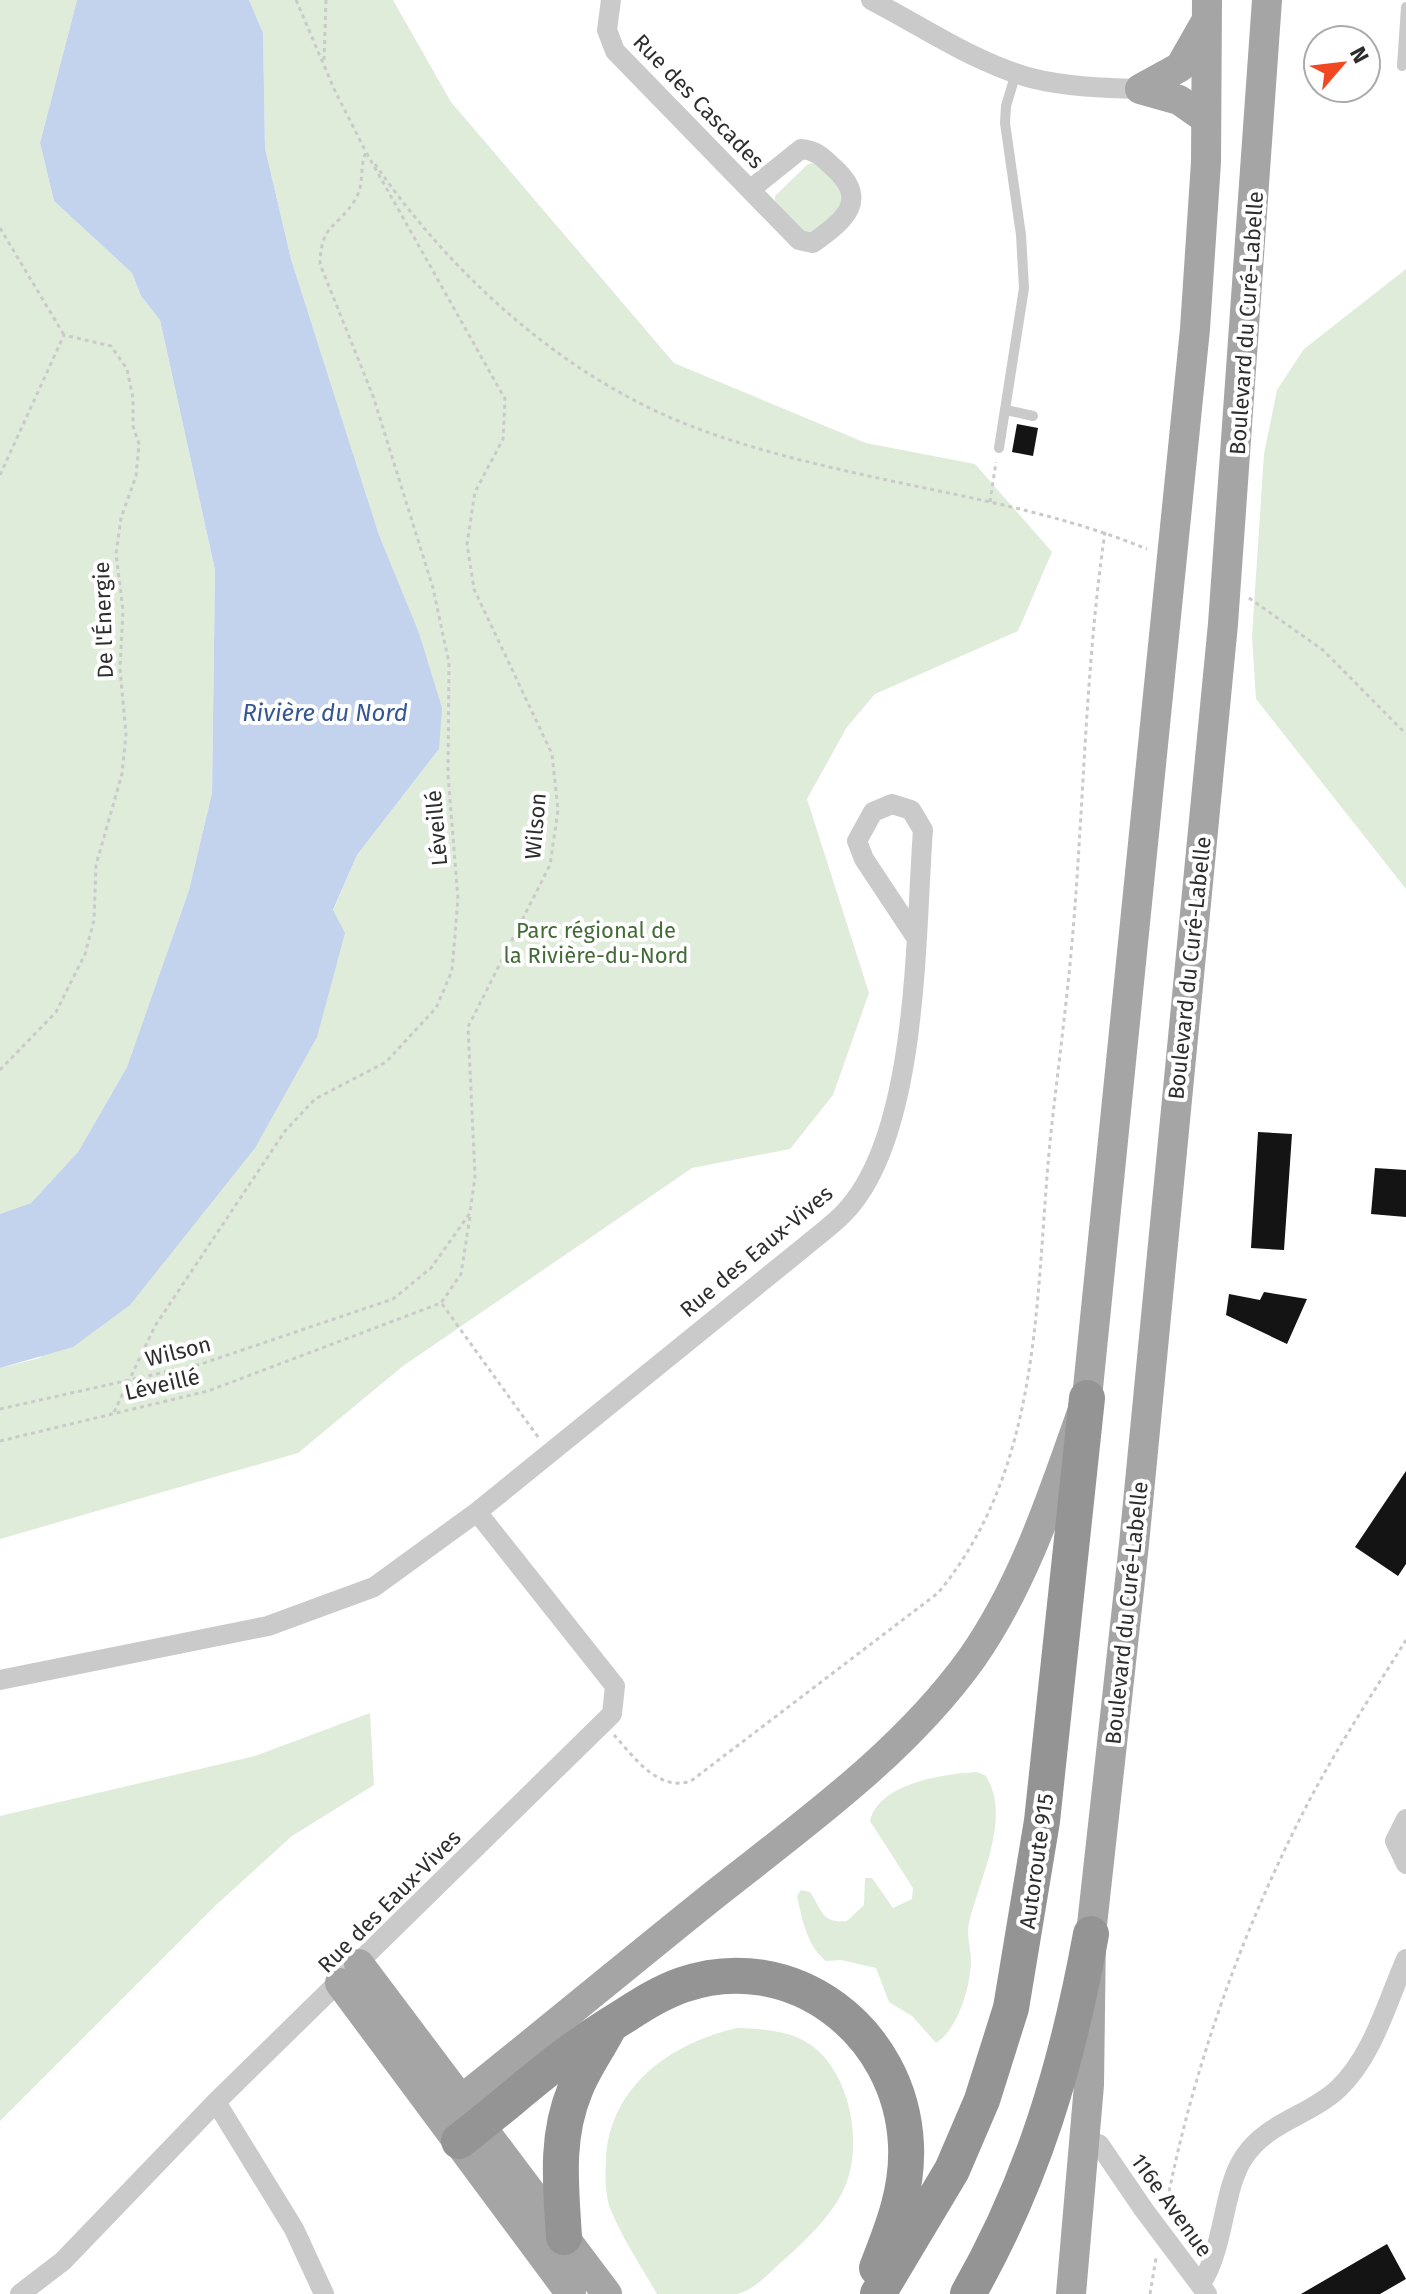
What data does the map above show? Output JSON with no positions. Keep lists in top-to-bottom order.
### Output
{
  "streets": {
    "highway": ["Autoroute 915"],
    "main road": ["Boulevard du Curé-Labelle"],
    "street": ["Rue des Cascades", "Rue des Eaux-Vives", "116e Avenue"],
    "path": ["De l'Énergie", "Wilson", "Léveillé"]
  },
  "crossings": [
    ["Boulevard du Curé-Labelle", "116e Avenue"],
    ["Wilson", "Léveillé"]
  ],
  "water": ["Rivière du Nord"],
  "parks": ["Parc régional de la Rivière-du-Nord"],
  "north": "top right"
}
